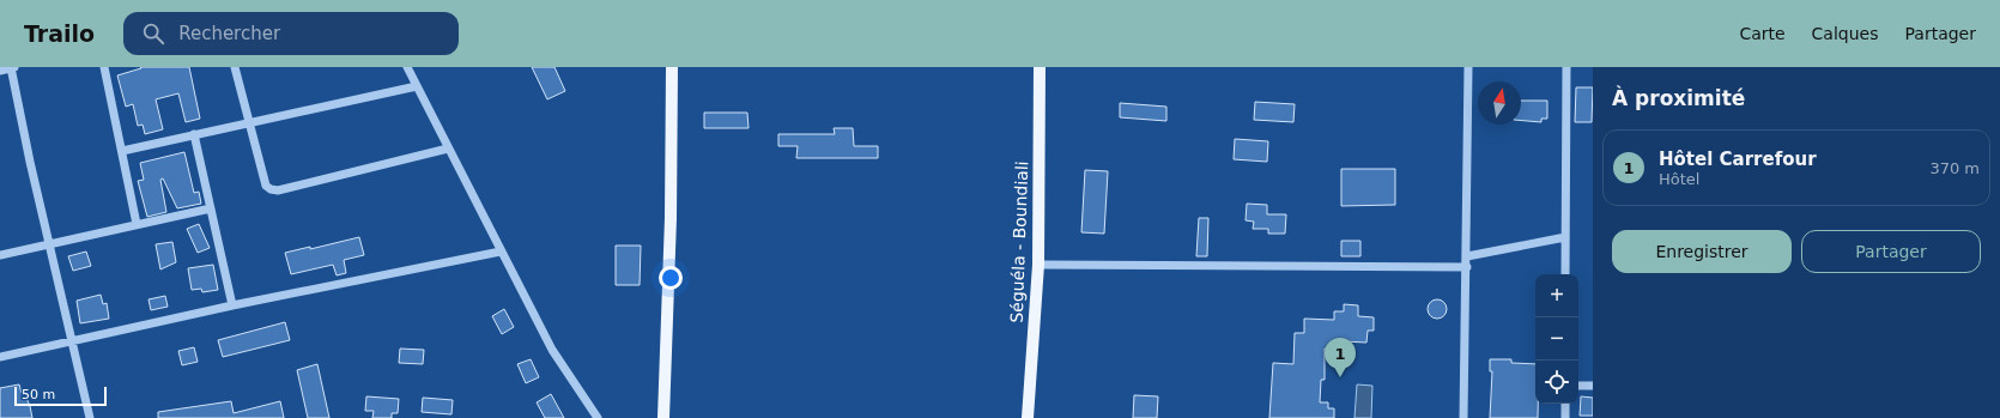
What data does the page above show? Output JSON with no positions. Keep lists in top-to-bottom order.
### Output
{
  "streets": {
    "main road": ["Séguéla - Boundiali"]
  },
  "scale_bar": "50 m",
  "north": "top",
  "page": {
    "header": "Trailo",
    "search": "Rechercher",
    "nav": ["Carte", "Calques", "Partager"],
    "heading": "À proximité",
    "list": [
      {
        "mark": "1",
        "name": "Hôtel Carrefour",
        "note": "Hôtel",
        "value": "370 m"
      }
    ],
    "buttons": ["Enregistrer", "Partager"],
    "map_buttons": ["+", "−"],
    "pins": "1",
    "scale": "50 m"
  }
}
